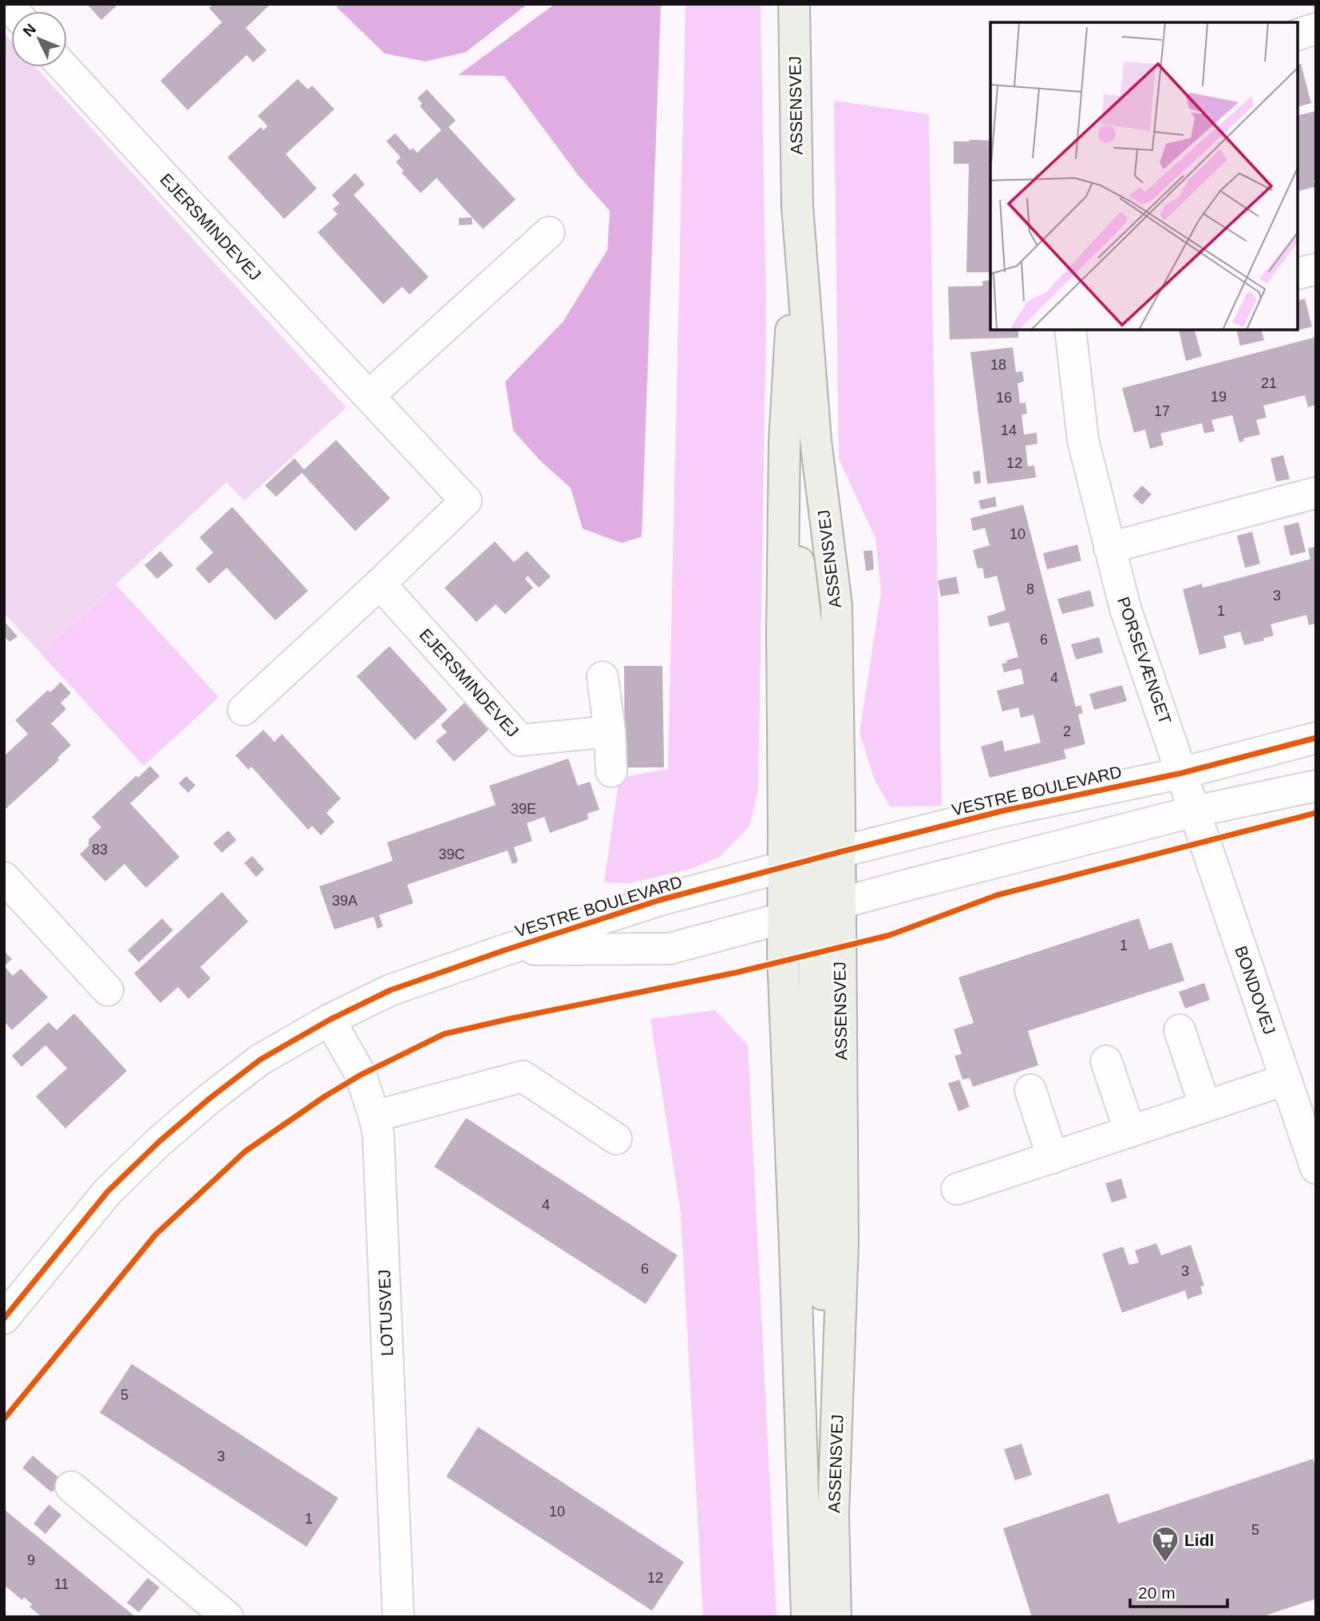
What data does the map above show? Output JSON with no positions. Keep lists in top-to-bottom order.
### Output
{
  "streets": {
    "main road": ["ASSENSVEJ"],
    "street": [
      "EJERSMINDEVEJ",
      "PORSEVÆNGET",
      "VESTRE BOULEVARD",
      "BONDOVEJ",
      "LOTUSVEJ"
    ]
  },
  "crossings": [
    ["ASSENSVEJ", "VESTRE BOULEVARD"],
    ["PORSEVÆNGET", "VESTRE BOULEVARD"],
    ["VESTRE BOULEVARD", "BONDOVEJ"],
    ["VESTRE BOULEVARD", "LOTUSVEJ"]
  ],
  "places": {
    "supermarket": ["Lidl"]
  },
  "house_numbers": [
    "18",
    "21",
    "19",
    "16",
    "17",
    "14",
    "12",
    "10",
    "8",
    "3",
    "1",
    "6",
    "4",
    "2",
    "39E",
    "83",
    "39C",
    "39A",
    "1",
    "4",
    "6",
    "3",
    "5",
    "3",
    "10",
    "1",
    "5",
    "9",
    "12",
    "11"
  ],
  "scale_bar": "20 m",
  "north": "top left"
}
